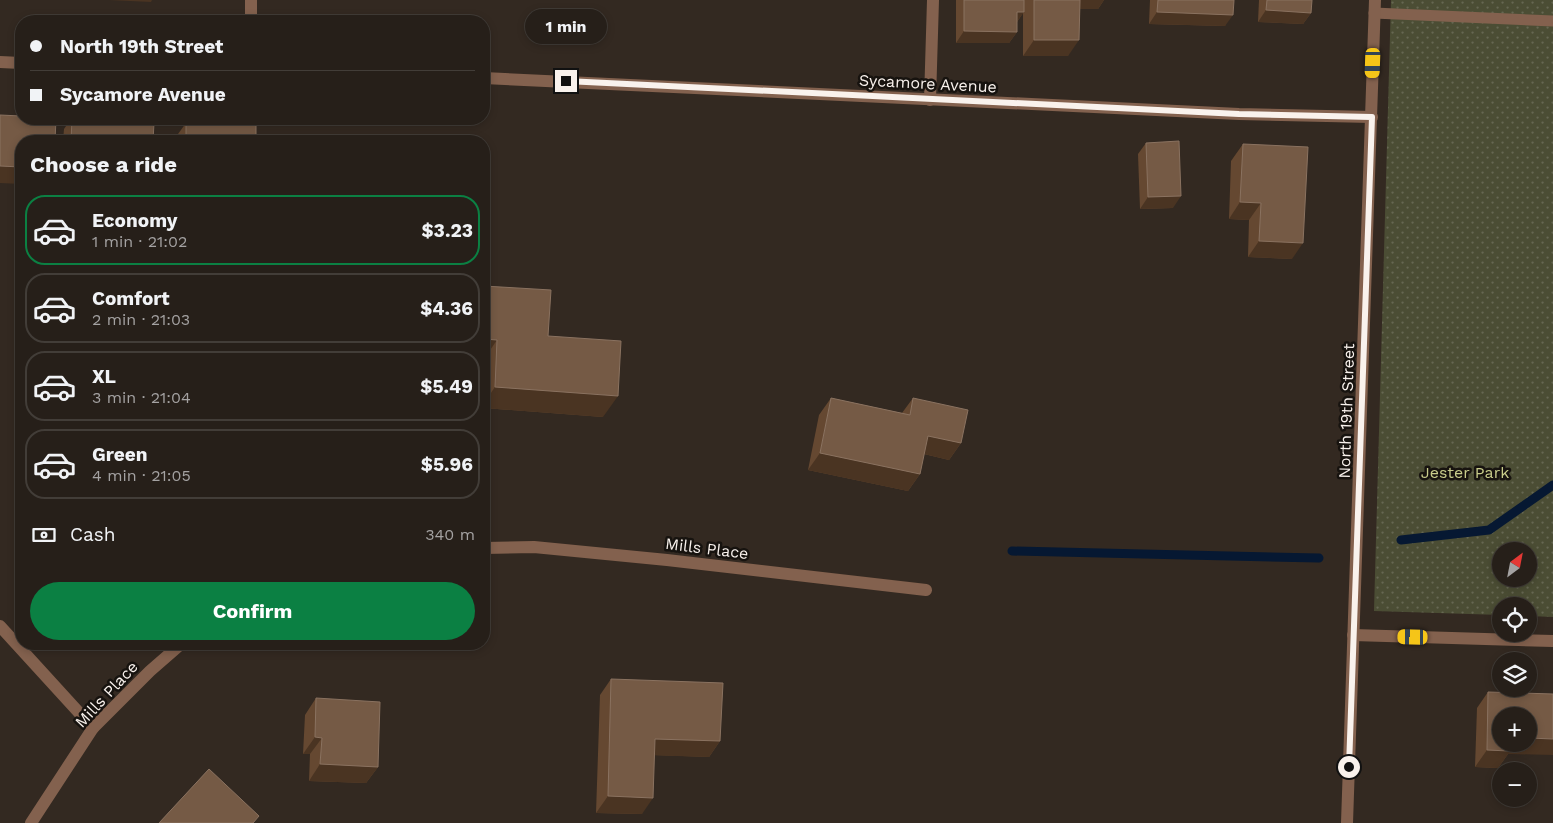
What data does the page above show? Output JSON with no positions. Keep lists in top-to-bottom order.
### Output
{
  "streets": {
    "street": ["Sycamore Avenue", "North 19th Street", "Mills Place"]
  },
  "crossings": [
    ["Sycamore Avenue", "North 19th Street"]
  ],
  "parks": ["Jester Park"],
  "north": "top right",
  "page": {
    "bubble": "1 min",
    "banner": ["North 19th Street", "Sycamore Avenue"],
    "heading": "Choose a ride",
    "list": [
      {
        "name": "Economy",
        "note": "1 min · 21:02",
        "value": "$3.23"
      },
      {
        "name": "Comfort",
        "note": "2 min · 21:03",
        "value": "$4.36"
      },
      {
        "name": "XL",
        "note": "3 min · 21:04",
        "value": "$5.49"
      },
      {
        "name": "Green",
        "note": "4 min · 21:05",
        "value": "$5.96"
      }
    ],
    "pay": ["Cash", "340 m"],
    "map_buttons": ["+", "−"],
    "buttons": "Confirm"
  }
}
